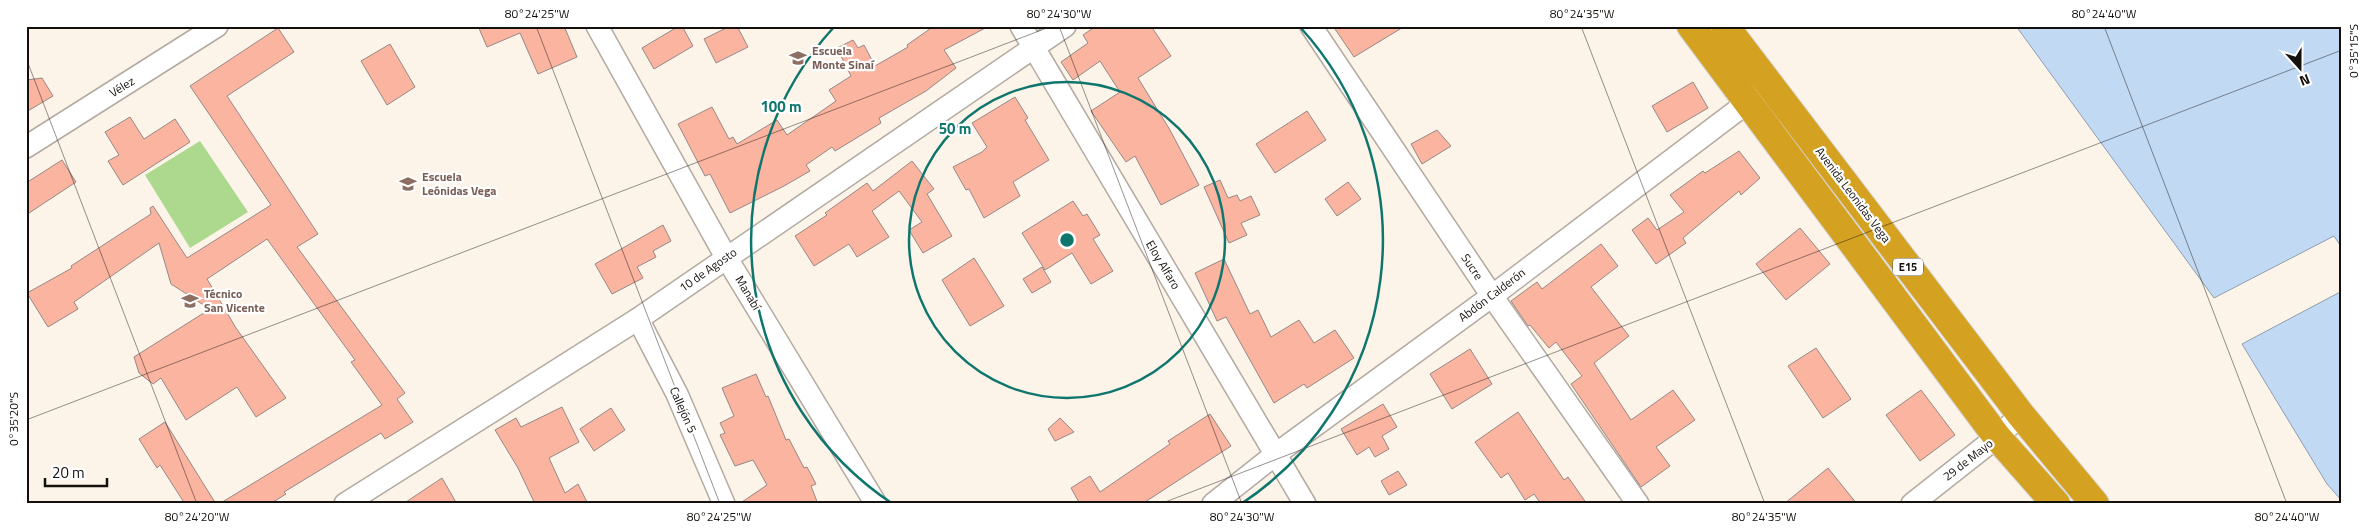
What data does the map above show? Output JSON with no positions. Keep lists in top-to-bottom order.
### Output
{
  "streets": {
    "highway": ["Avenida Leonidas Vega", "E15"],
    "street": [
      "Vélez",
      "Eloy Alfaro",
      "Sucre",
      "10 de Agosto",
      "Manabí",
      "Abdón Calderón",
      "Callejón 5",
      "29 de Mayo"
    ]
  },
  "crossings": [
    ["Avenida Leonidas Vega", "Abdón Calderón"],
    ["Avenida Leonidas Vega", "29 de Mayo"],
    ["Eloy Alfaro", "10 de Agosto"],
    ["Eloy Alfaro", "Abdón Calderón"],
    ["Sucre", "Abdón Calderón"],
    ["E15", "Abdón Calderón"],
    ["E15", "29 de Mayo"],
    ["10 de Agosto", "Manabí"],
    ["10 de Agosto", "Callejón 5"]
  ],
  "places": {
    "school or university": ["Escuela Monte Sinaí", "Escuela Leónidas Vega", "Técnico San Vicente"]
  },
  "scale_bar": "20 m",
  "north": "bottom",
  "coordinates": [
    "80°24'25\"W",
    "80°24'30\"W",
    "80°24'35\"W",
    "80°24'40\"W",
    "0°35'15\"S",
    "0°35'20\"S",
    "80°24'20\"W"
  ],
  "rings": ["100 m", "50 m"]
}
